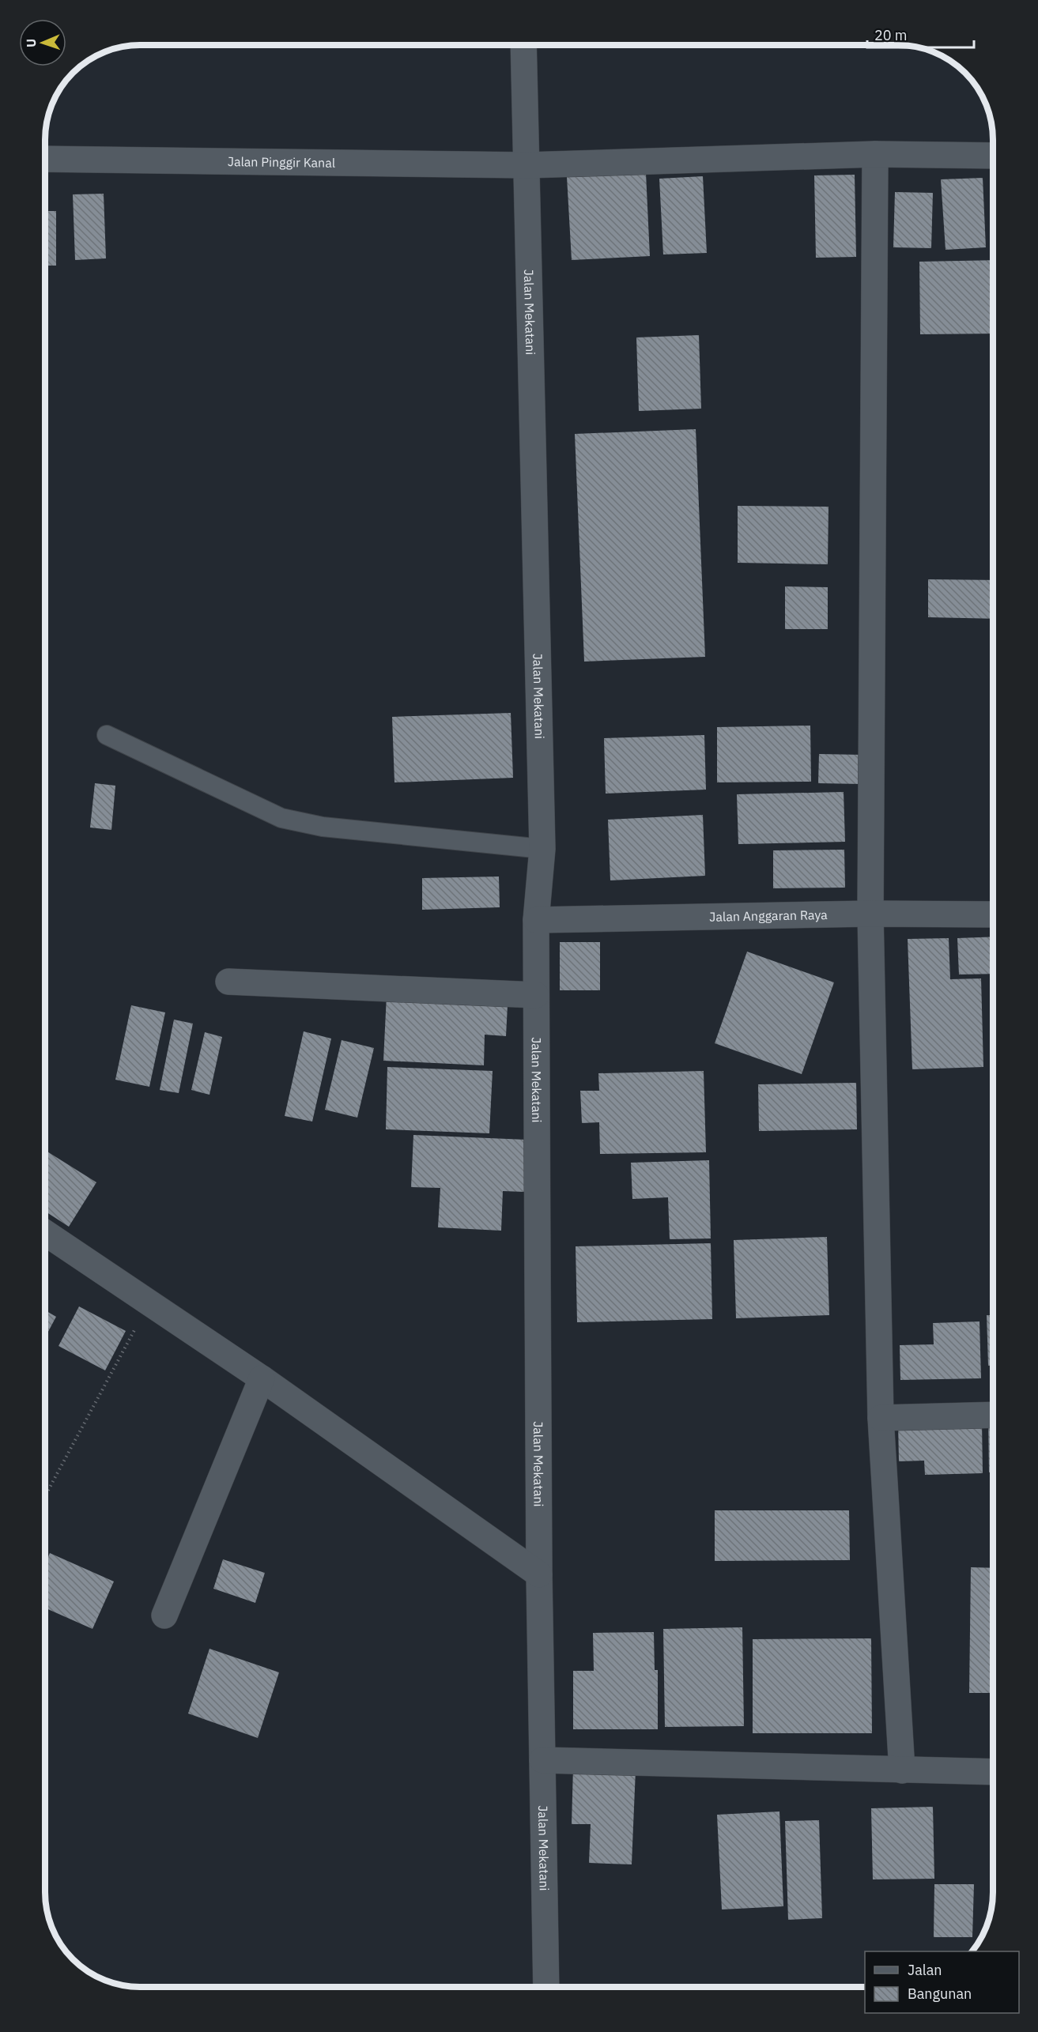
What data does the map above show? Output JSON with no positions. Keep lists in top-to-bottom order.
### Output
{
  "streets": {
    "street": ["Jalan Pinggir Kanal", "Jalan Mekatani", "Jalan Anggaran Raya"]
  },
  "crossings": [
    ["Jalan Pinggir Kanal", "Jalan Mekatani"],
    ["Jalan Mekatani", "Jalan Anggaran Raya"]
  ],
  "legend": ["Jalan", "Bangunan"],
  "scale_bar": "20 m",
  "north": "left"
}
